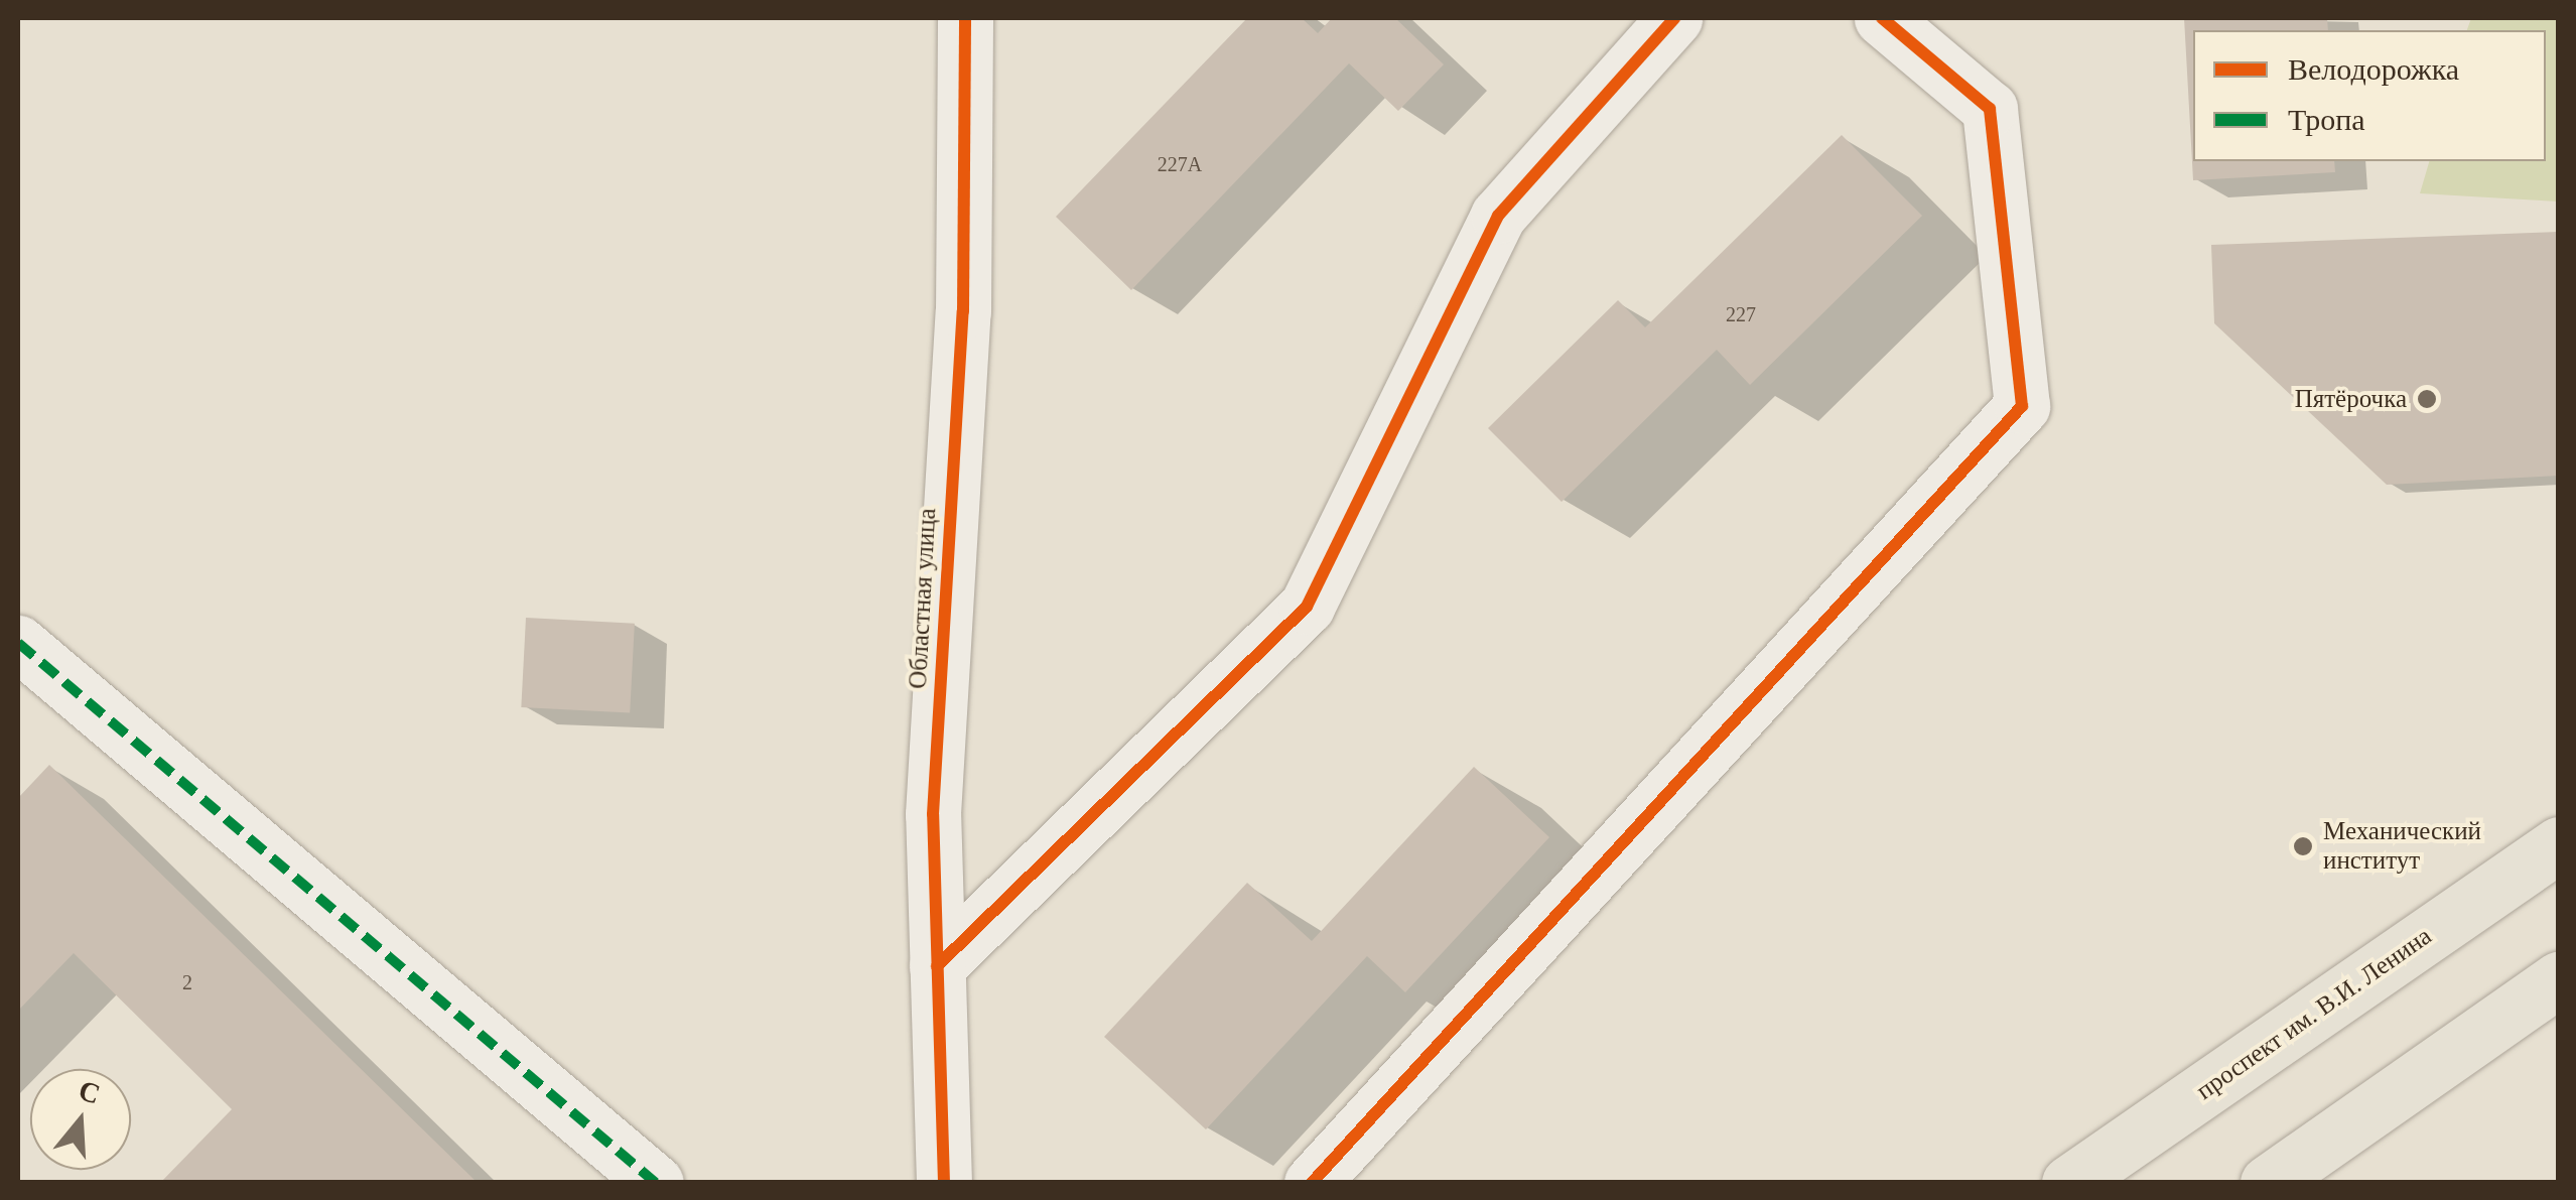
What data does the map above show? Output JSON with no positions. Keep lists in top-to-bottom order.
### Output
{
  "streets": {
    "main road": ["проспект им. В.И. Ленина"],
    "street": ["Областная улица"]
  },
  "places": ["Пятёрочка", "Механический институт"],
  "house_numbers": ["227А", "227", "2"],
  "legend": ["Велодорожка", "Тропа"],
  "north": "top"
}
